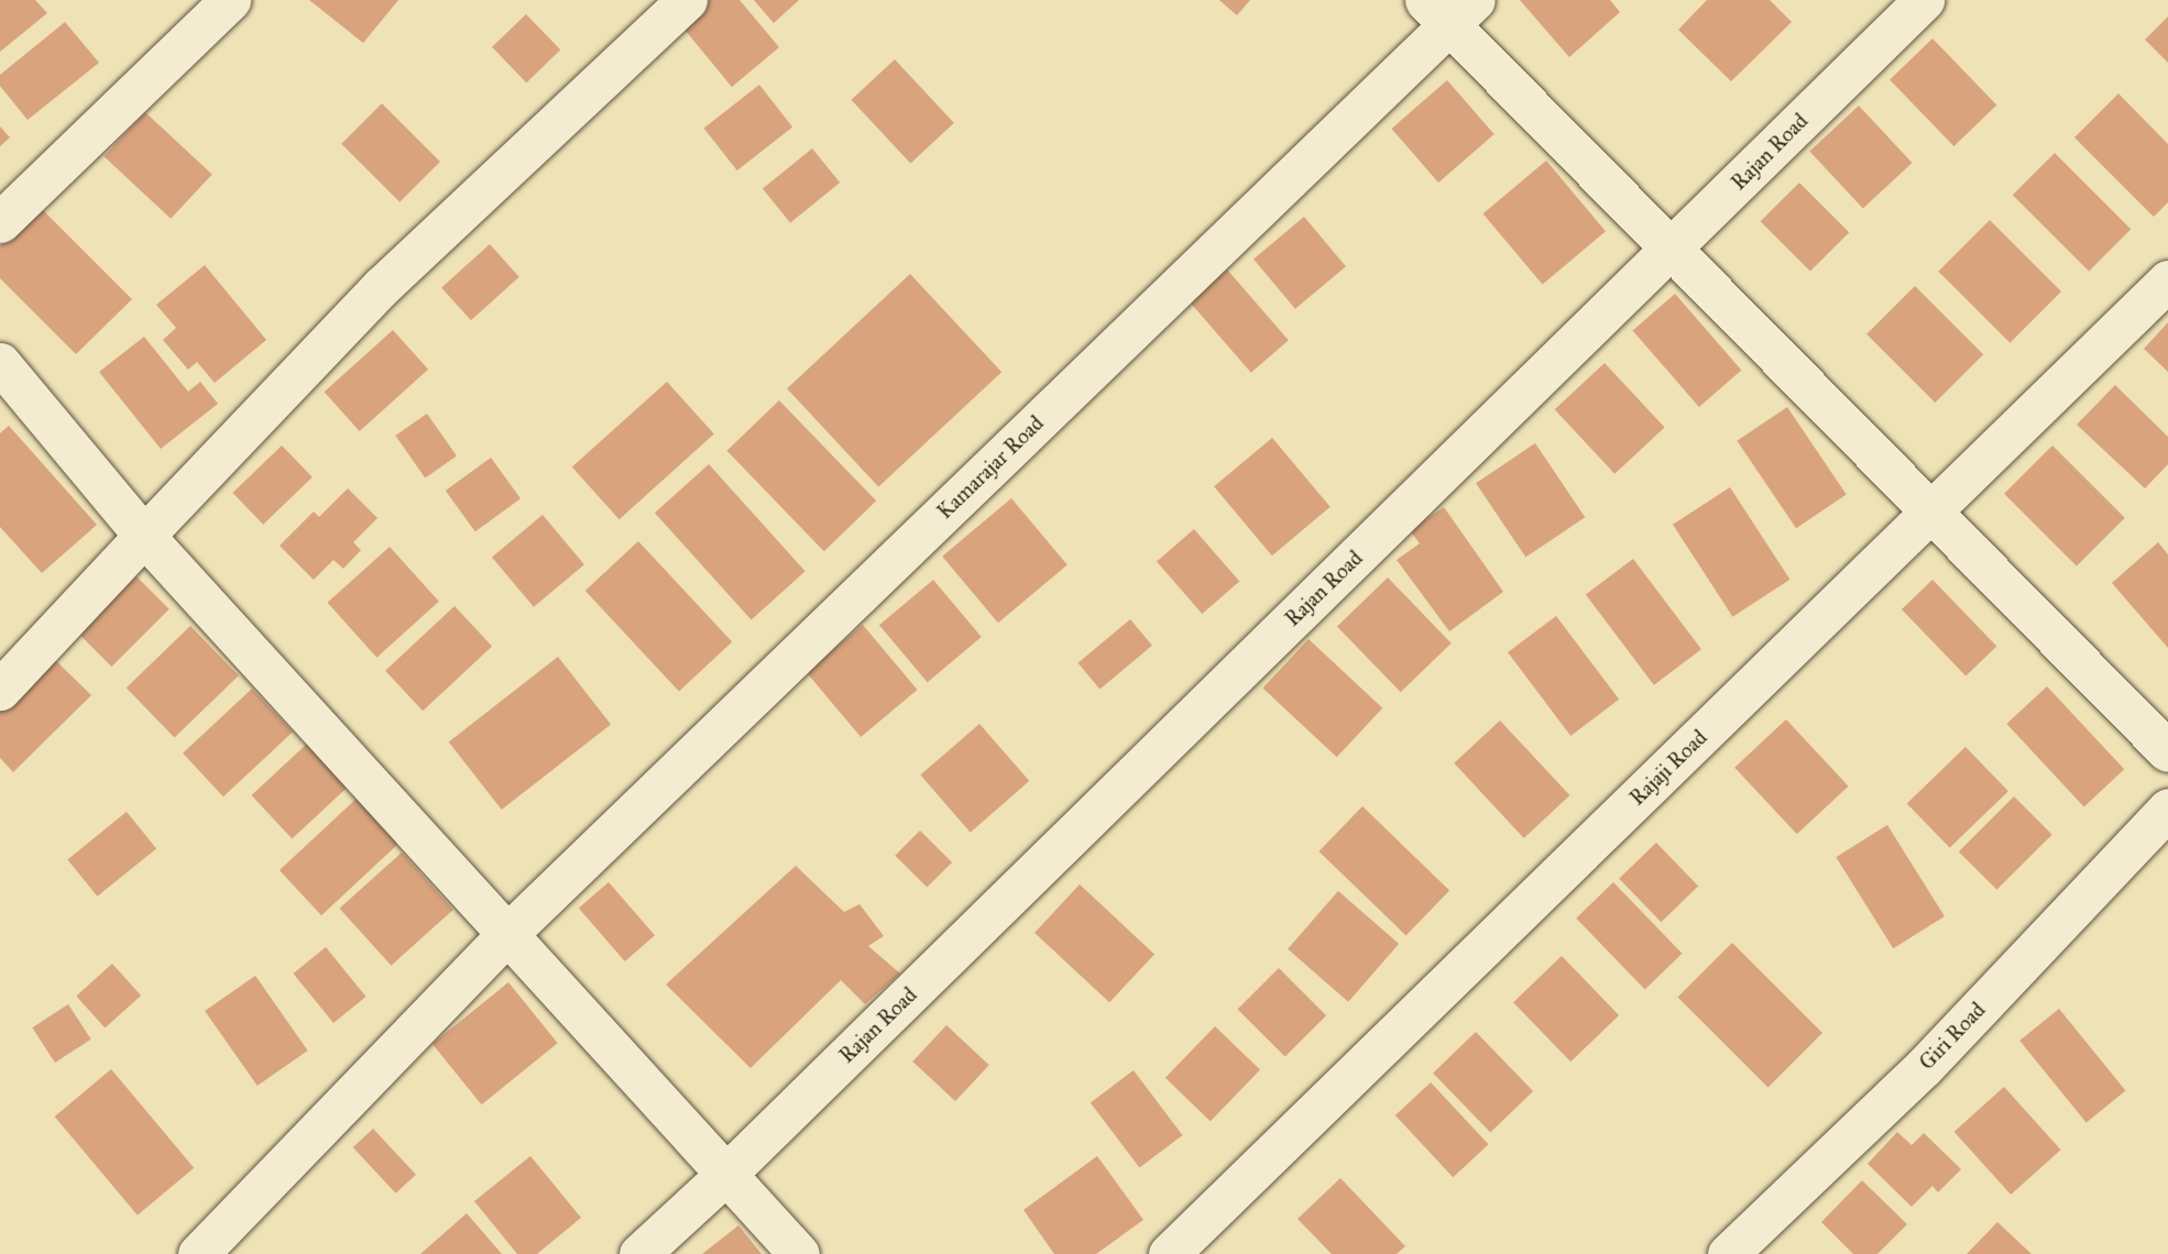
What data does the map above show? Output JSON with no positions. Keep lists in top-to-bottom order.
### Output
{
  "streets": {
    "street": [
      "Rajan Road",
      "Kamarajar Road",
      "Rajaji Road",
      "Giri Road"
    ]
  }
}
